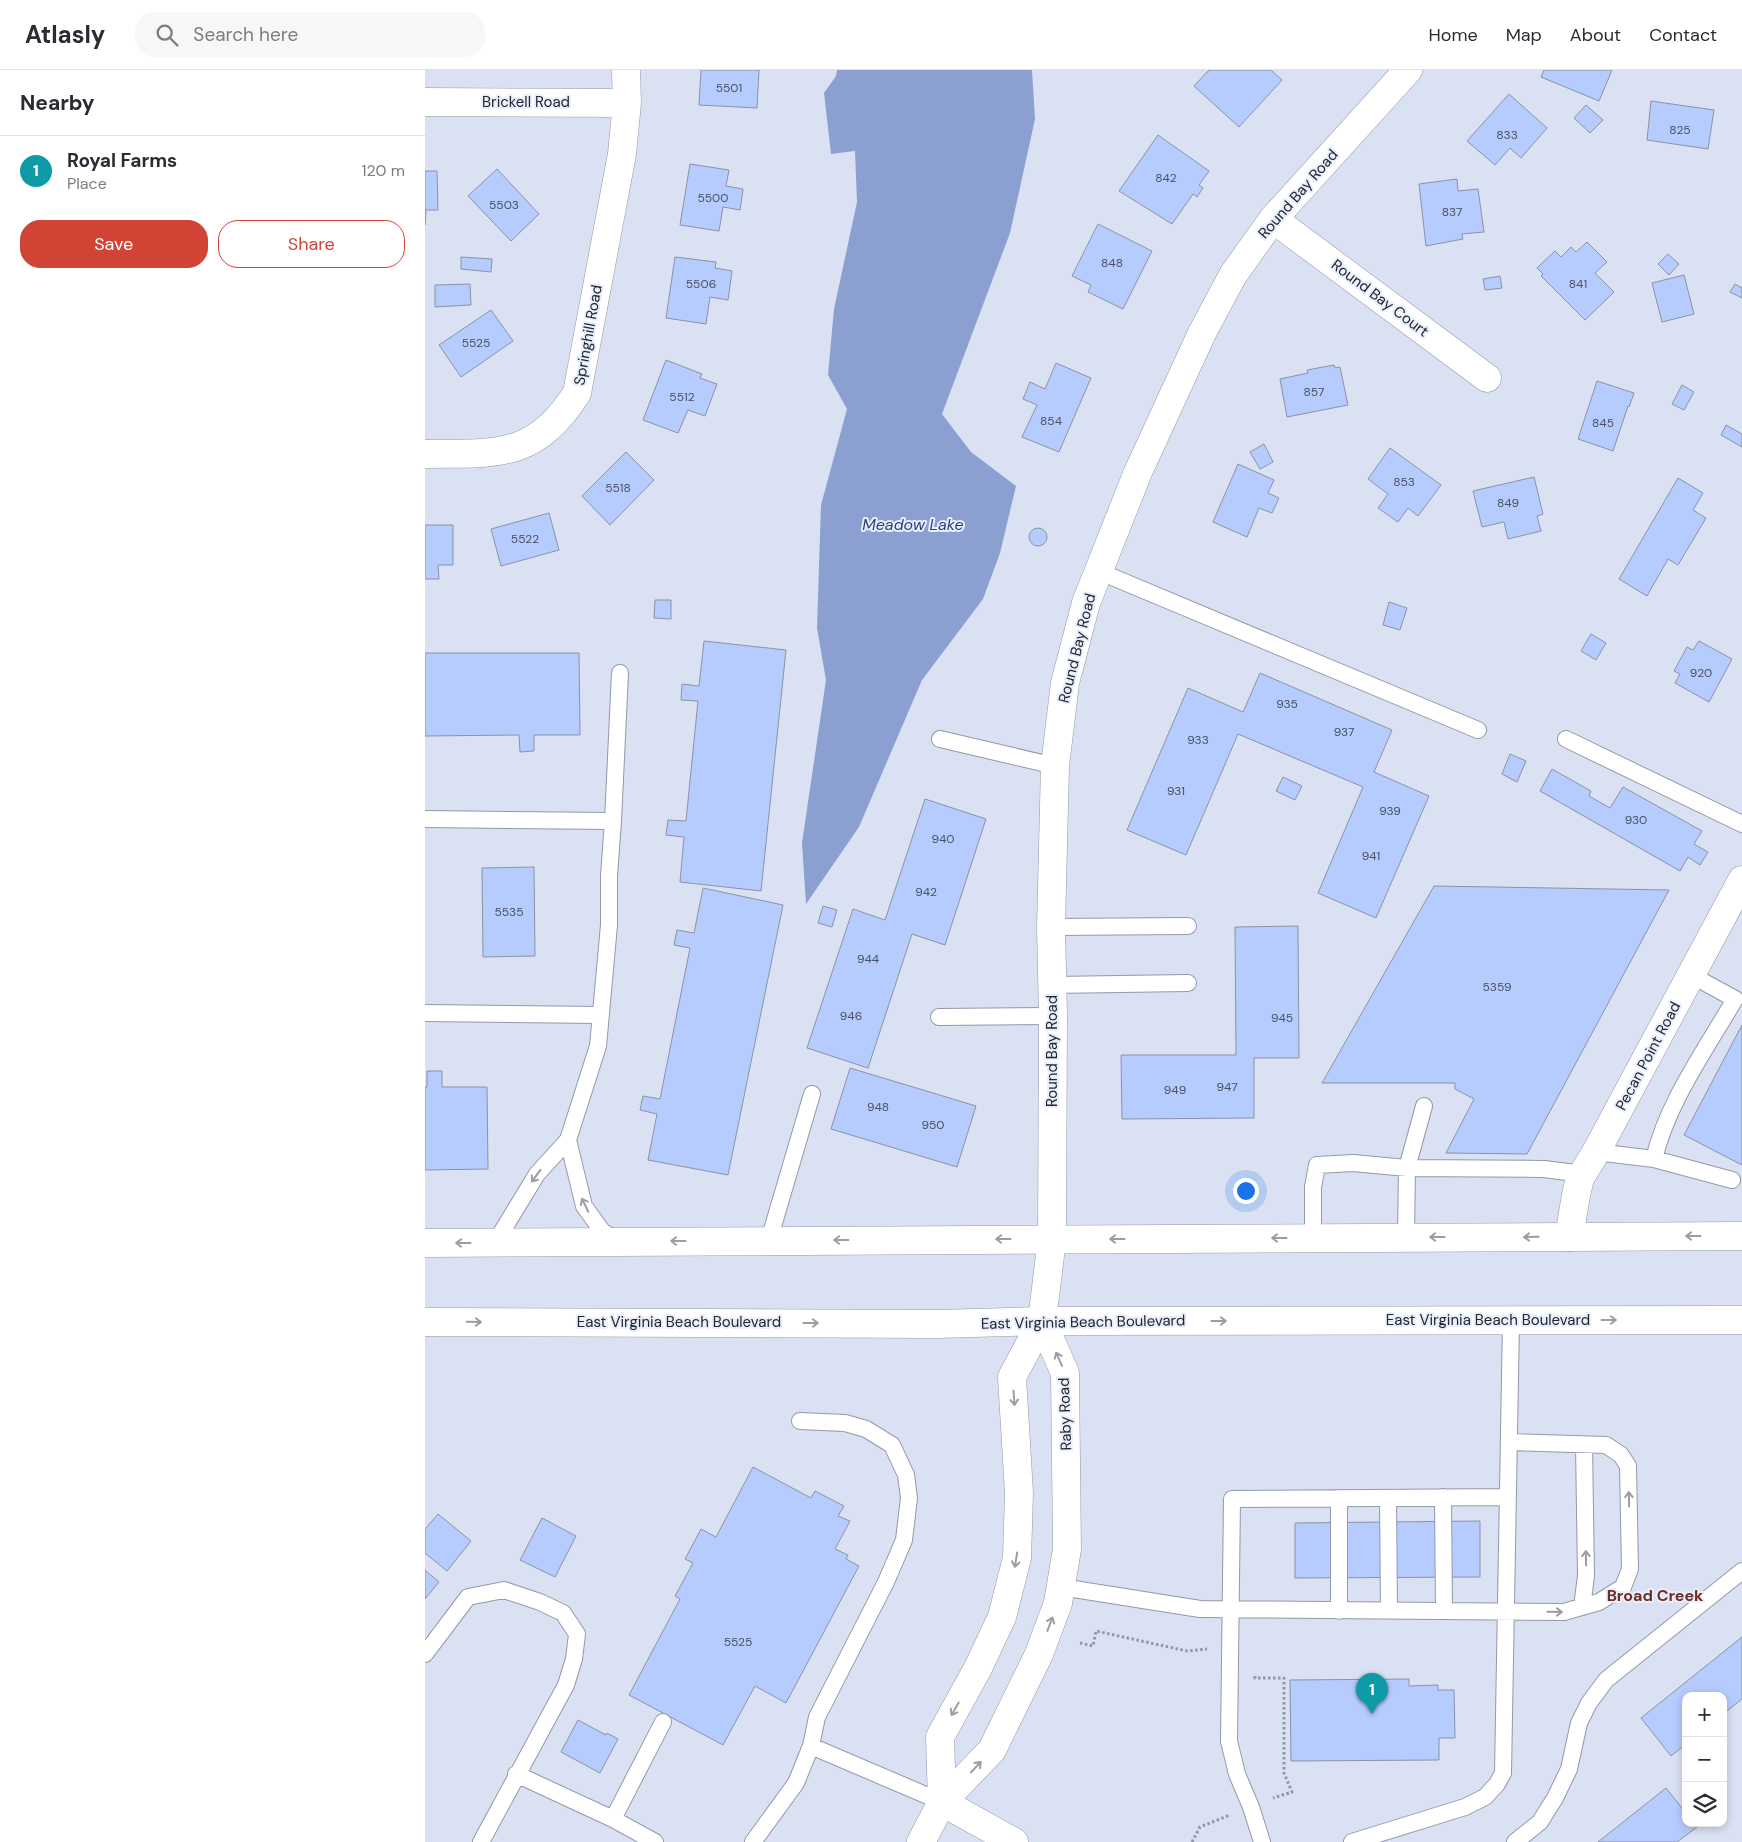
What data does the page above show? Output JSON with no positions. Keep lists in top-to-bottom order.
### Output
{
  "streets": {
    "street": [
      "Brickell Road",
      "Round Bay Road",
      "Round Bay Court",
      "Springhill Road",
      "Pecan Point Road",
      "East Virginia Beach Boulevard",
      "Raby Road"
    ]
  },
  "crossings": [
    ["Brickell Road", "Springhill Road"],
    ["Round Bay Road", "Round Bay Court"],
    ["Round Bay Road", "East Virginia Beach Boulevard"],
    ["Round Bay Road", "Raby Road"],
    ["East Virginia Beach Boulevard", "Raby Road"]
  ],
  "districts": ["Broad Creek"],
  "water": ["Meadow Lake"],
  "house_numbers": [
    "5501",
    "825",
    "833",
    "842",
    "5500",
    "5503",
    "837",
    "848",
    "5506",
    "841",
    "5525",
    "857",
    "5512",
    "854",
    "845",
    "853",
    "5518",
    "849",
    "5522",
    "920",
    "935",
    "937",
    "933",
    "931",
    "939",
    "930",
    "940",
    "941",
    "942",
    "5535",
    "944",
    "5359",
    "946",
    "945",
    "947",
    "949",
    "948",
    "950",
    "5525"
  ],
  "page": {
    "header": "Atlasly",
    "search": "Search here",
    "nav": [
      "Home",
      "Map",
      "About",
      "Contact"
    ],
    "heading": "Nearby",
    "list": [
      {
        "mark": "1",
        "name": "Royal Farms",
        "note": "Place",
        "value": "120 m"
      }
    ],
    "buttons": ["Save", "Share"],
    "pins": "1",
    "map_buttons": ["+", "−"]
  }
}
